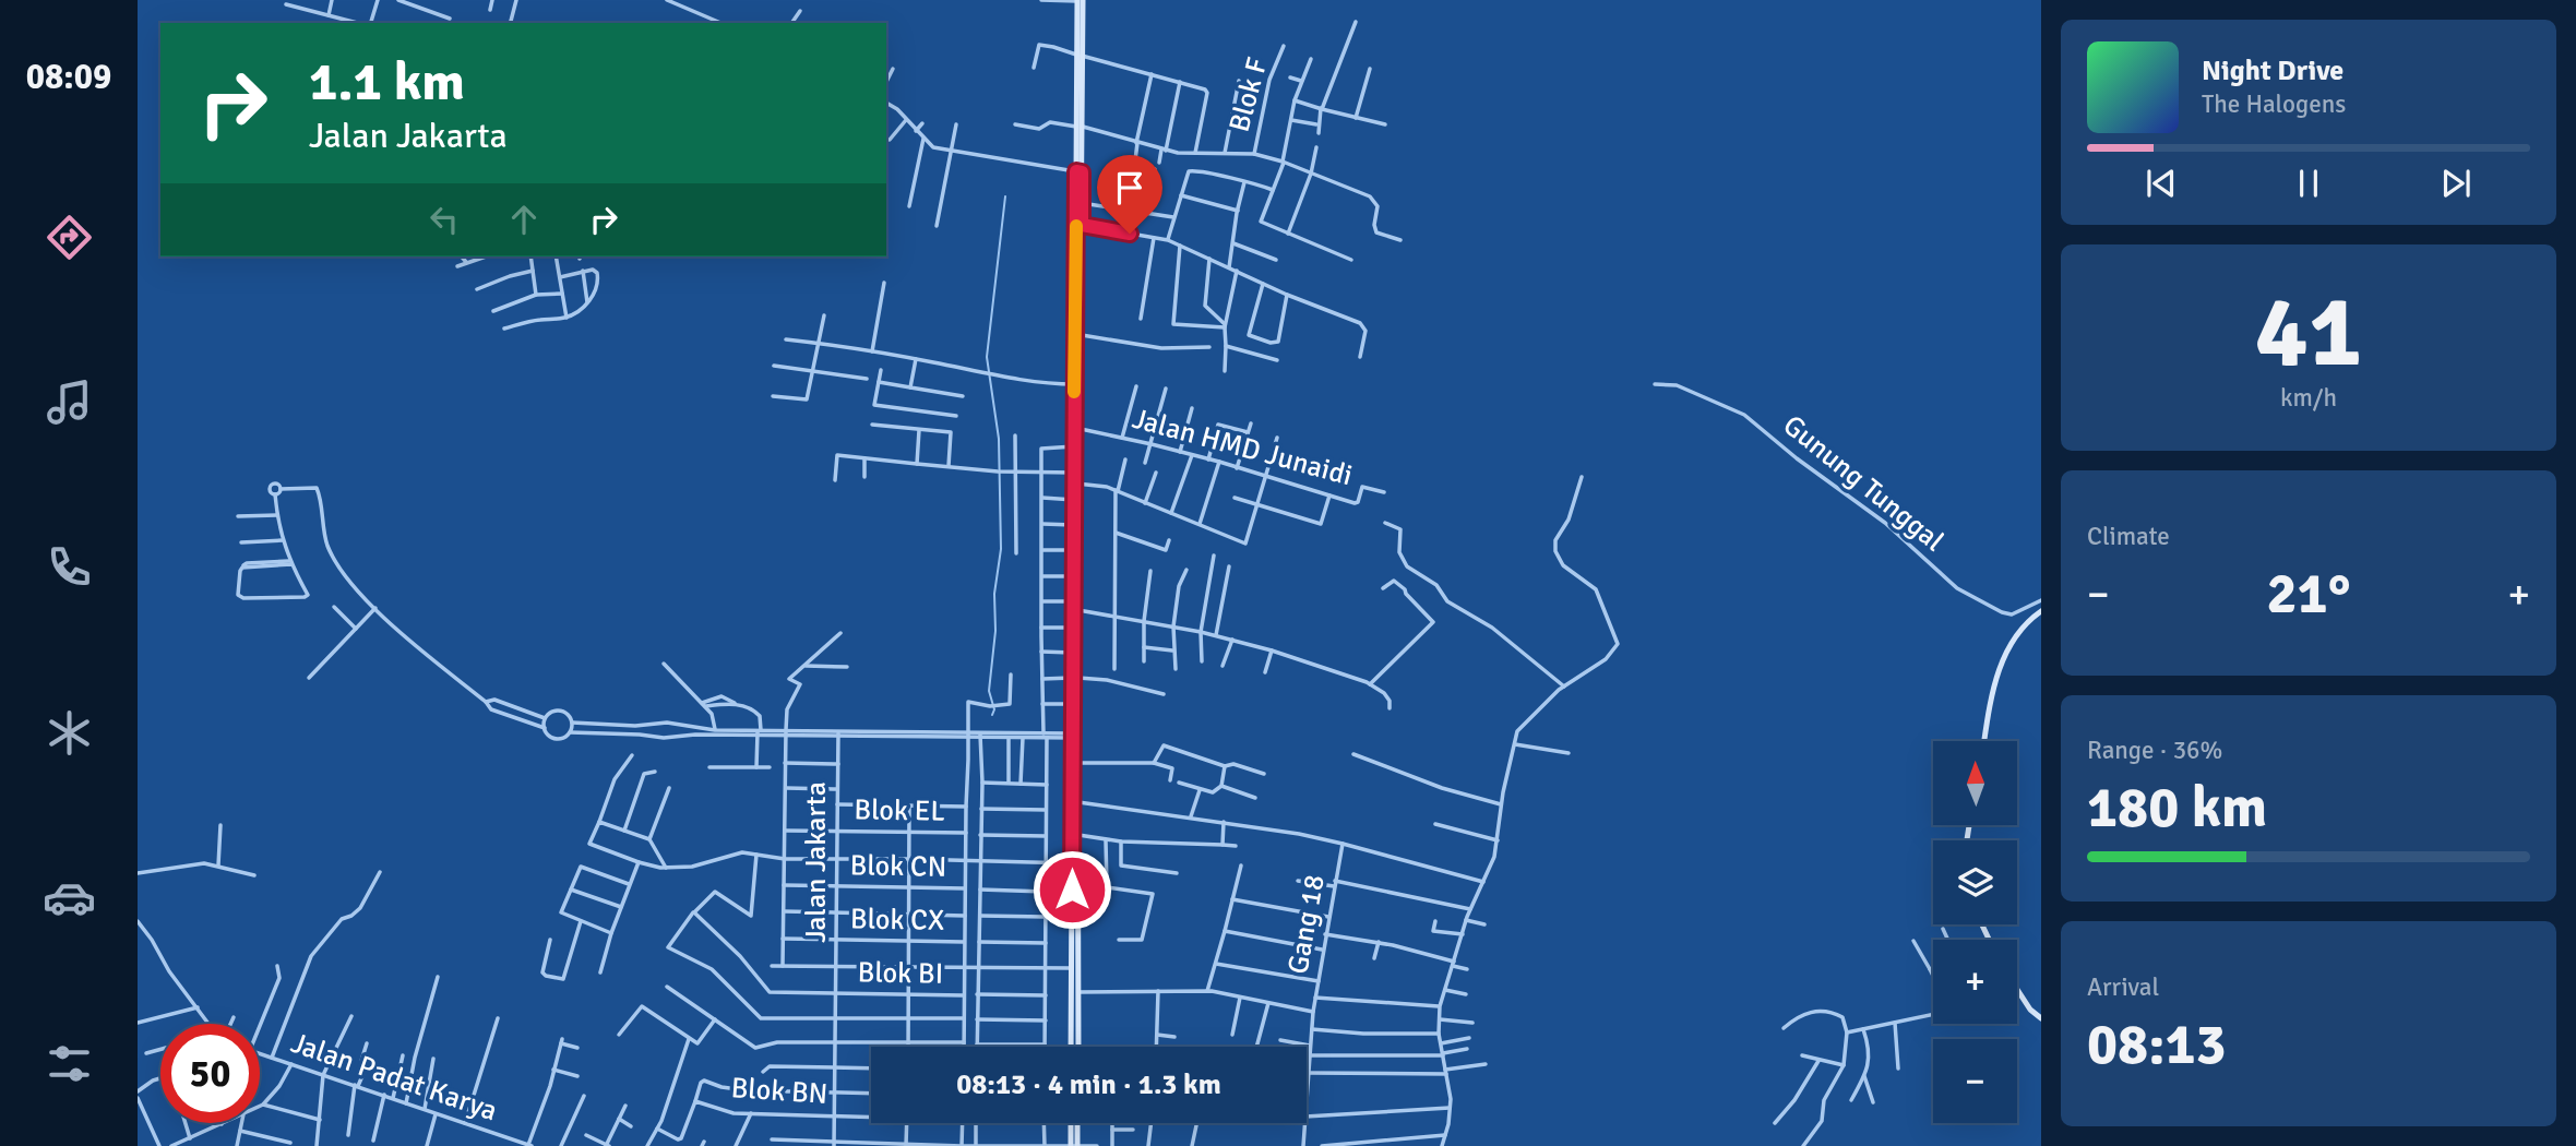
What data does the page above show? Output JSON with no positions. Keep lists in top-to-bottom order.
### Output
{
  "streets": {
    "street": [
      "Blok F",
      "Jalan HMD Junaidi",
      "Gunung Tunggal",
      "Blok EL",
      "Jalan Jakarta",
      "Blok CN",
      "Blok CX",
      "Gang 18",
      "Blok BI",
      "Jalan Padat Karya",
      "Blok BN"
    ]
  },
  "crossings": [
    ["Blok EL", "Jalan Jakarta"],
    ["Jalan Jakarta", "Blok CN"],
    ["Jalan Jakarta", "Blok CX"],
    ["Jalan Jakarta", "Blok BI"],
    ["Jalan Jakarta", "Blok BN"]
  ],
  "north": "top",
  "page": {
    "tabs": "08:09",
    "turn": ["1.1 km", "Jalan Jakarta"],
    "song": ["Night Drive", "The Halogens"],
    "tile": [
      ["41", "km/h"],
      "Climate",
      ["Range · 36%", "180 km"],
      ["Arrival", "08:13"]
    ],
    "heat": ["−", "21°", "+"],
    "map_buttons": ["+", "−"],
    "limit": "50",
    "trip": "08:13 · 4 min · 1.3 km"
  }
}
